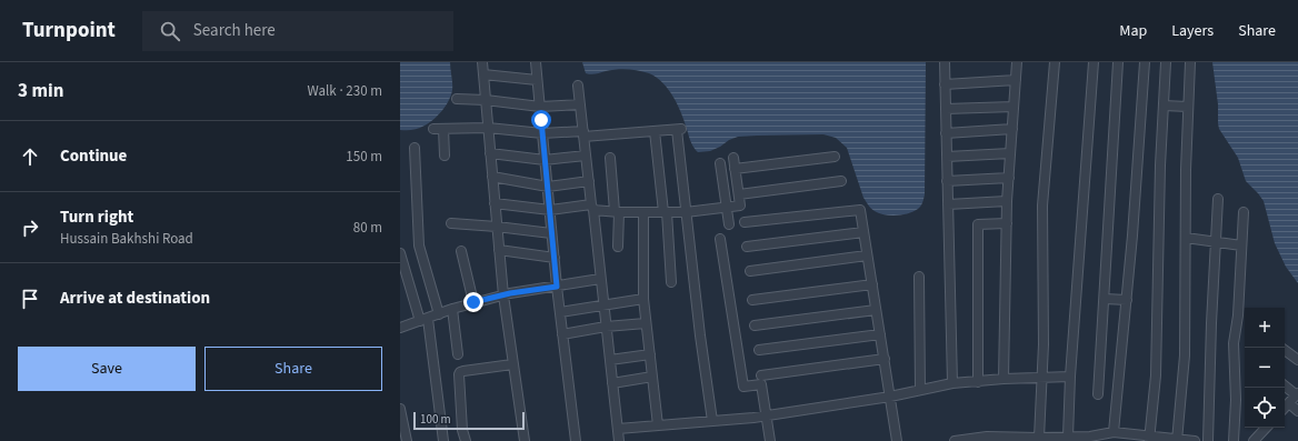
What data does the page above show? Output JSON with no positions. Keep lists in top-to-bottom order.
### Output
{
  "scale_bar": "100 m",
  "page": {
    "header": "Turnpoint",
    "search": "Search here",
    "nav": ["Map", "Layers", "Share"],
    "heading": ["3 min", "Walk · 230 m"],
    "list": [
      ["Continue", "150 m"],
      ["Turn right", "Hussain Bakhshi Road", "80 m"],
      "Arrive at destination"
    ],
    "map_buttons": ["+", "−"],
    "buttons": ["Save", "Share"],
    "scale": "100 m"
  }
}
